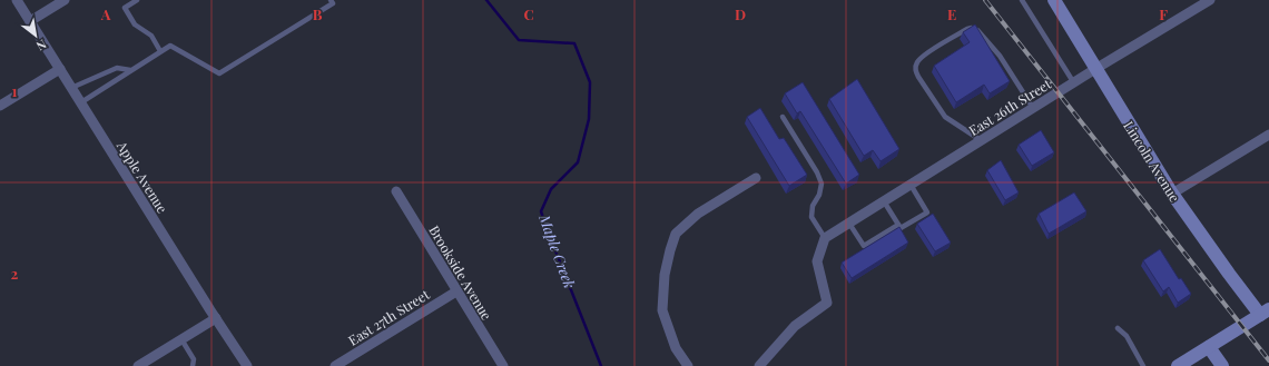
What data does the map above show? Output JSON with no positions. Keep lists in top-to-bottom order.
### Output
{
  "streets": {
    "street": [
      "East 26th Street",
      "Lincoln Avenue",
      "Apple Avenue",
      "Brookside Avenue",
      "East 27th Street"
    ]
  },
  "crossings": [
    ["East 26th Street", "Lincoln Avenue"],
    ["Brookside Avenue", "East 27th Street"]
  ],
  "water": ["Maple Creek"],
  "north": "bottom right",
  "grid": {
    "columns": [
      "A",
      "B",
      "C",
      "D",
      "E",
      "F"
    ],
    "rows": ["1", "2"]
  }
}
